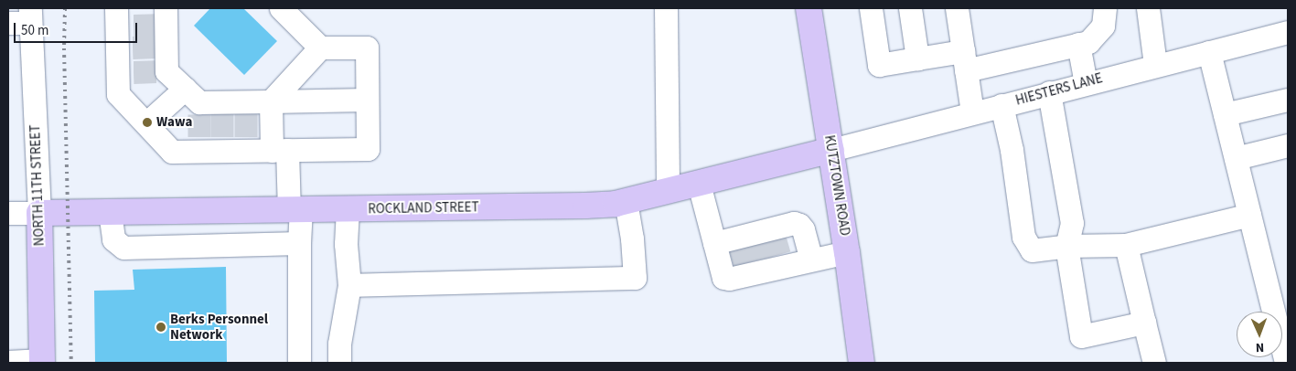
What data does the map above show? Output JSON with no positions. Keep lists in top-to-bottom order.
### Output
{
  "streets": {
    "main road": ["NORTH 11TH STREET", "KUTZTOWN ROAD", "ROCKLAND STREET"],
    "street": ["HIESTERS LANE"]
  },
  "crossings": [
    ["HIESTERS LANE", "KUTZTOWN ROAD"],
    ["HIESTERS LANE", "ROCKLAND STREET"],
    ["NORTH 11TH STREET", "ROCKLAND STREET"],
    ["KUTZTOWN ROAD", "ROCKLAND STREET"]
  ],
  "places": ["Wawa", "Berks Personnel Network"],
  "scale_bar": "50 m",
  "north": "bottom"
}
